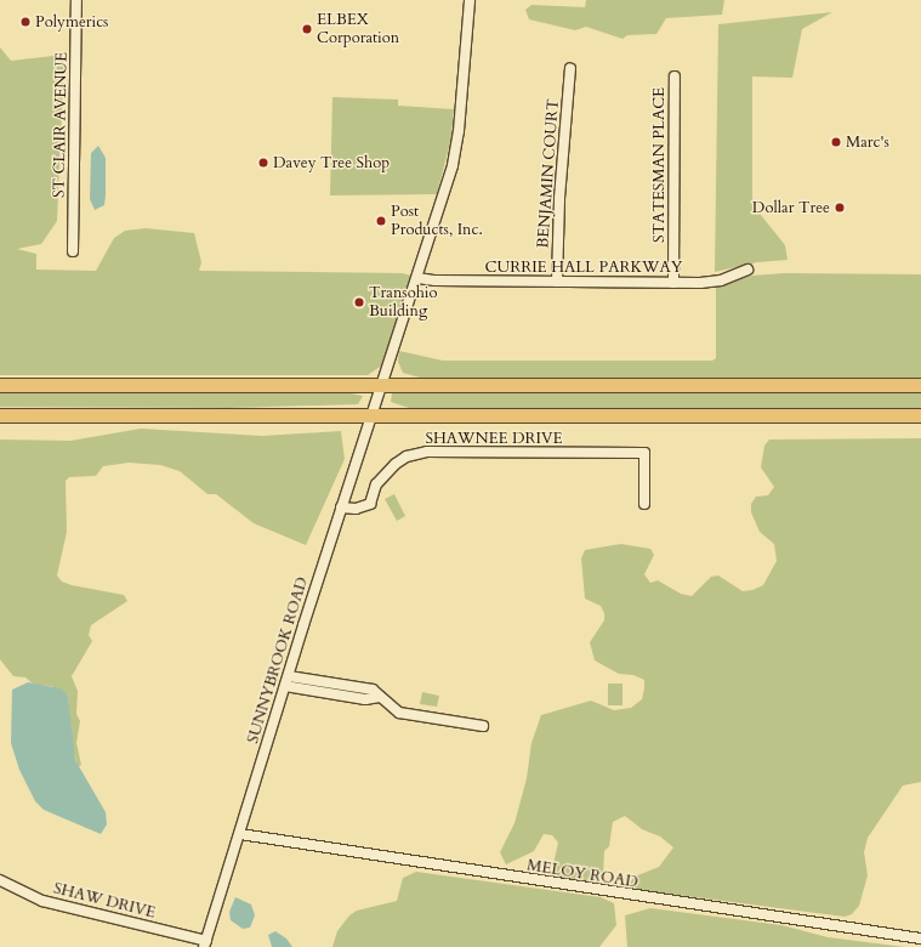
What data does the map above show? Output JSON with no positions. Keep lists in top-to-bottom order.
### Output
{
  "streets": {
    "street": [
      "ST CLAIR AVENUE",
      "STATESMAN PLACE",
      "BENJAMIN COURT",
      "CURRIE HALL PARKWAY",
      "SHAWNEE DRIVE",
      "SUNNYBROOK ROAD",
      "MELOY ROAD",
      "SHAW DRIVE"
    ]
  },
  "crossings": [
    ["STATESMAN PLACE", "CURRIE HALL PARKWAY"],
    ["BENJAMIN COURT", "CURRIE HALL PARKWAY"],
    ["CURRIE HALL PARKWAY", "SUNNYBROOK ROAD"],
    ["SHAWNEE DRIVE", "SUNNYBROOK ROAD"],
    ["SUNNYBROOK ROAD", "MELOY ROAD"],
    ["SUNNYBROOK ROAD", "SHAW DRIVE"]
  ],
  "places": [
    "Polymerics",
    "ELBEX Corporation",
    "Marc's",
    "Davey Tree Shop",
    "Dollar Tree",
    "Post Products, Inc.",
    "Transohio Building"
  ]
}
